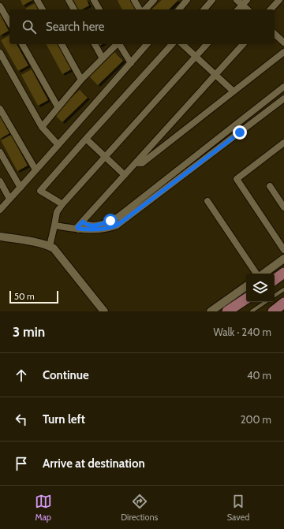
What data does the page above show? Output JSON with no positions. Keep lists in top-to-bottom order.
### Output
{
  "scale_bar": "50 m",
  "page": {
    "search": "Search here",
    "scale": "50 m",
    "heading": ["3 min", "Walk · 240 m"],
    "list": [
      ["Continue", "40 m"],
      ["Turn left", "200 m"],
      "Arrive at destination"
    ],
    "nav": ["Map", "Directions", "Saved"]
  }
}
